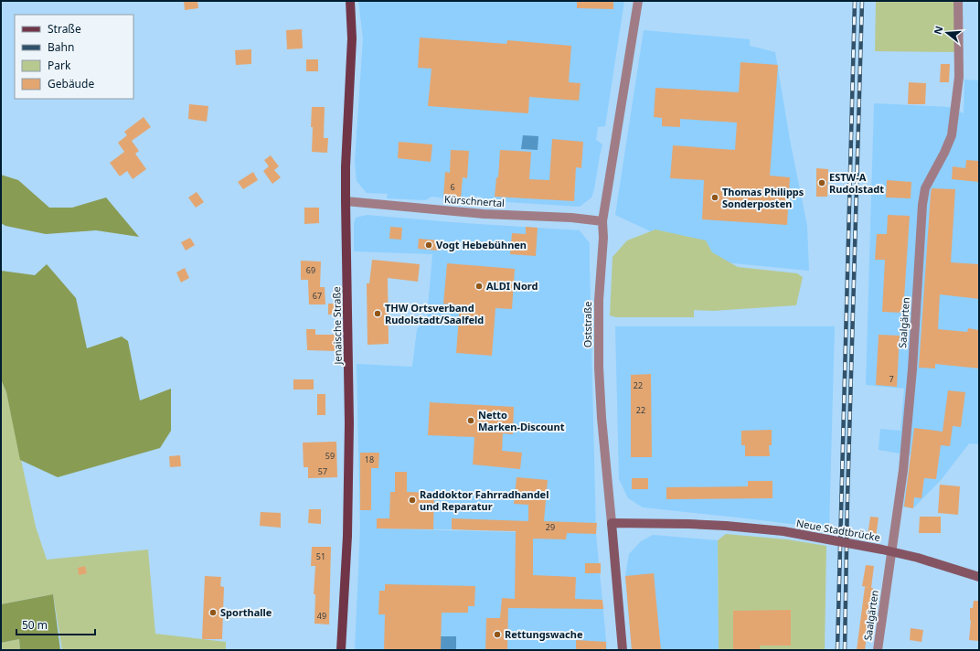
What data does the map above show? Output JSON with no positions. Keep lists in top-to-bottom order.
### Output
{
  "streets": {
    "main road": ["Oststraße", "Jenaische Straße", "Neue Stadtbrücke"],
    "street": ["Kürschnertal", "Saalgärten"]
  },
  "crossings": [
    ["Kürschnertal", "Oststraße"],
    ["Kürschnertal", "Jenaische Straße"],
    ["Oststraße", "Neue Stadtbrücke"]
  ],
  "places": [
    "ESTW-A Rudolstadt",
    "Thomas Philipps Sonderposten",
    "Vogt Hebebühnen",
    "ALDI Nord",
    "THW Ortsverband Rudolstadt/Saalfeld",
    "Netto Marken-Discount",
    "Raddoktor Fahrradhandel und Reparatur",
    "Sporthalle",
    "Rettungswache"
  ],
  "house_numbers": [
    "6",
    "69",
    "67",
    "7",
    "22",
    "22",
    "59",
    "18",
    "57",
    "29",
    "51",
    "49"
  ],
  "legend": [
    "Straße",
    "Bahn",
    "Park",
    "Gebäude"
  ],
  "scale_bar": "50 m",
  "north": "left"
}
